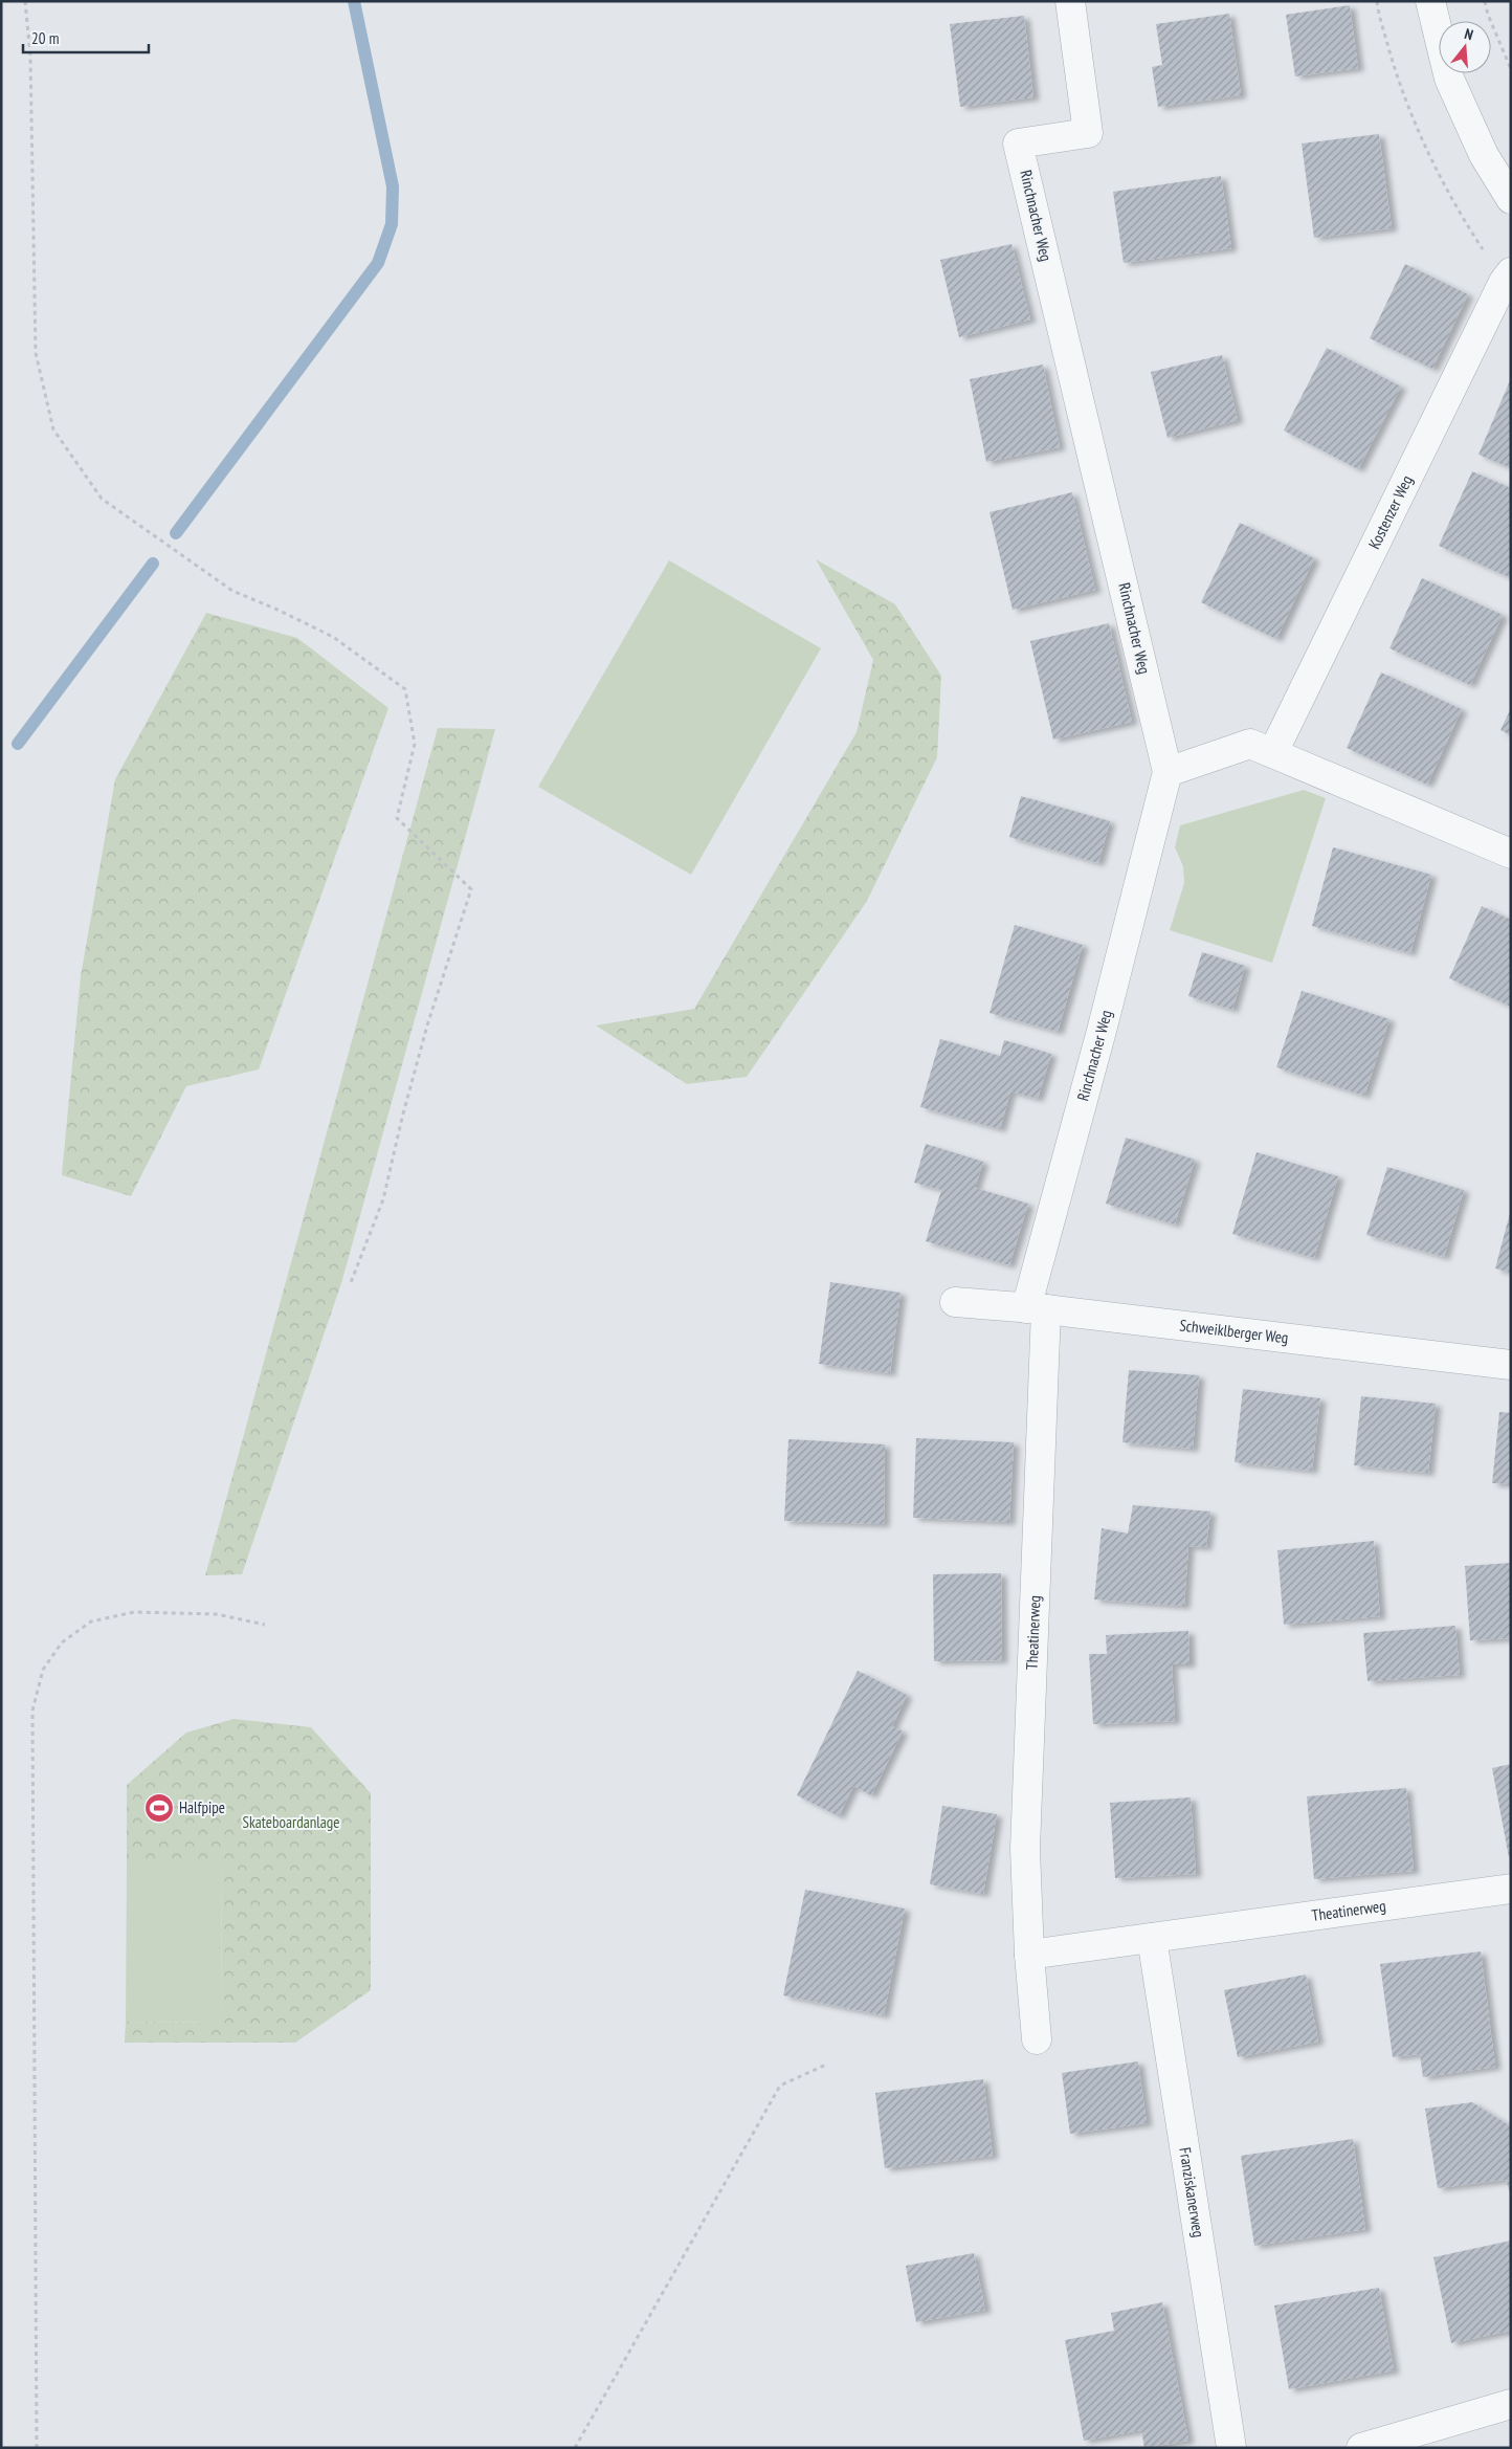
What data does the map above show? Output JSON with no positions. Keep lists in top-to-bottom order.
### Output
{
  "streets": {
    "street": [
      "Rinchnacher Weg",
      "Kostenzer Weg",
      "Schweiklberger Weg",
      "Theatinerweg",
      "Franziskanerweg"
    ]
  },
  "crossings": [
    ["Rinchnacher Weg", "Schweiklberger Weg"],
    ["Rinchnacher Weg", "Theatinerweg"],
    ["Schweiklberger Weg", "Theatinerweg"],
    ["Theatinerweg", "Franziskanerweg"]
  ],
  "parks": ["Skateboardanlage"],
  "places": {
    "sports": ["Halfpipe"]
  },
  "scale_bar": "20 m",
  "north": "top"
}
